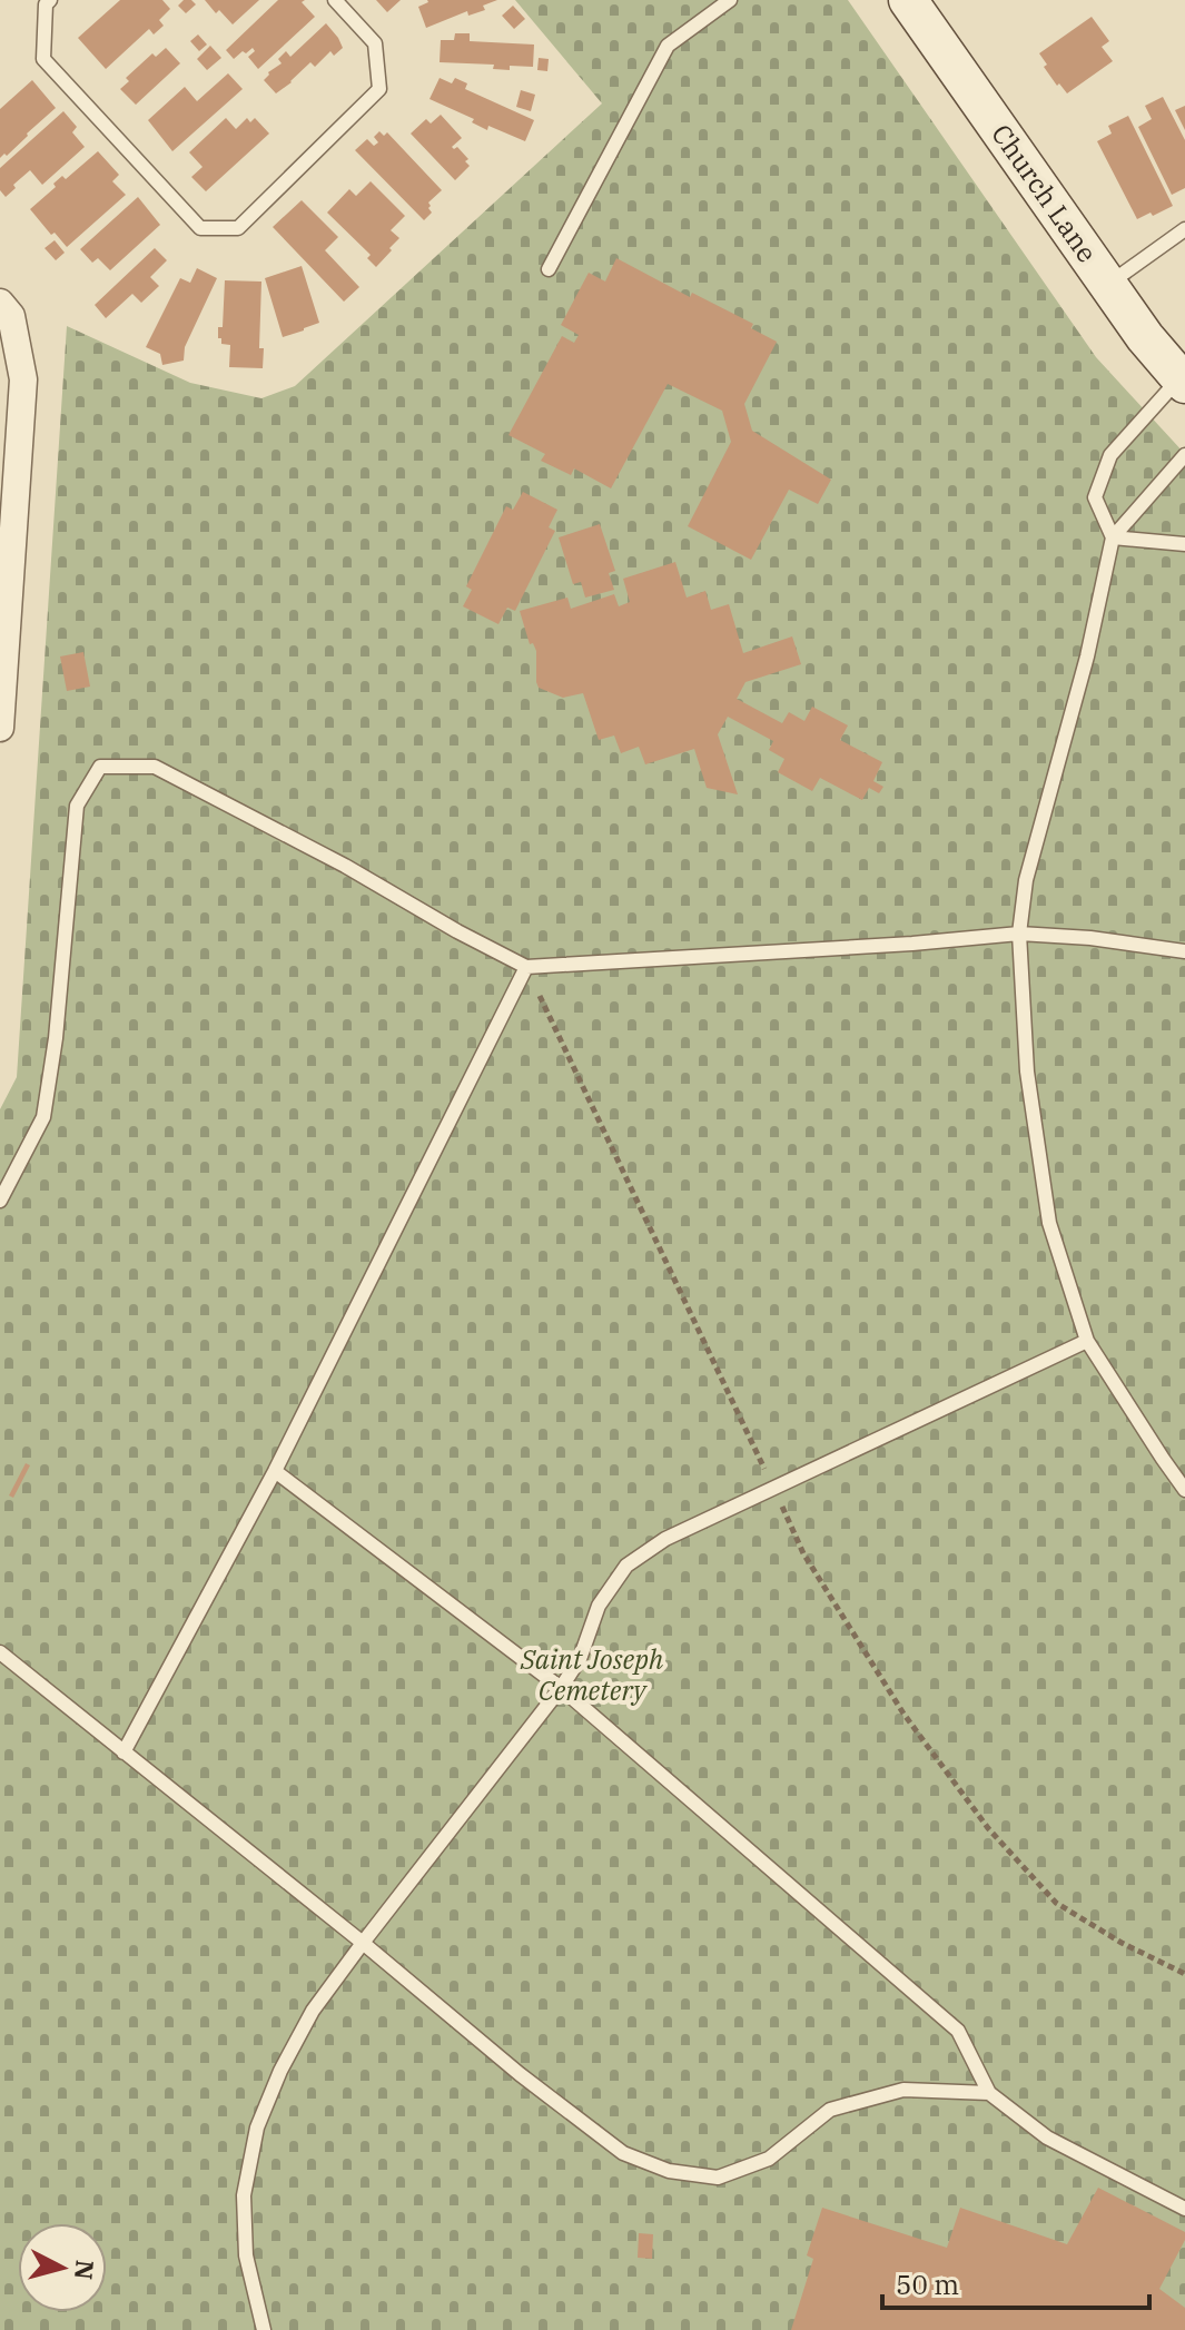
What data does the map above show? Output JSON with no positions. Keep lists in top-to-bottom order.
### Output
{
  "streets": {
    "street": ["Church Lane"]
  },
  "parks": ["Saint Joseph Cemetery"],
  "scale_bar": "50 m",
  "north": "right"
}
